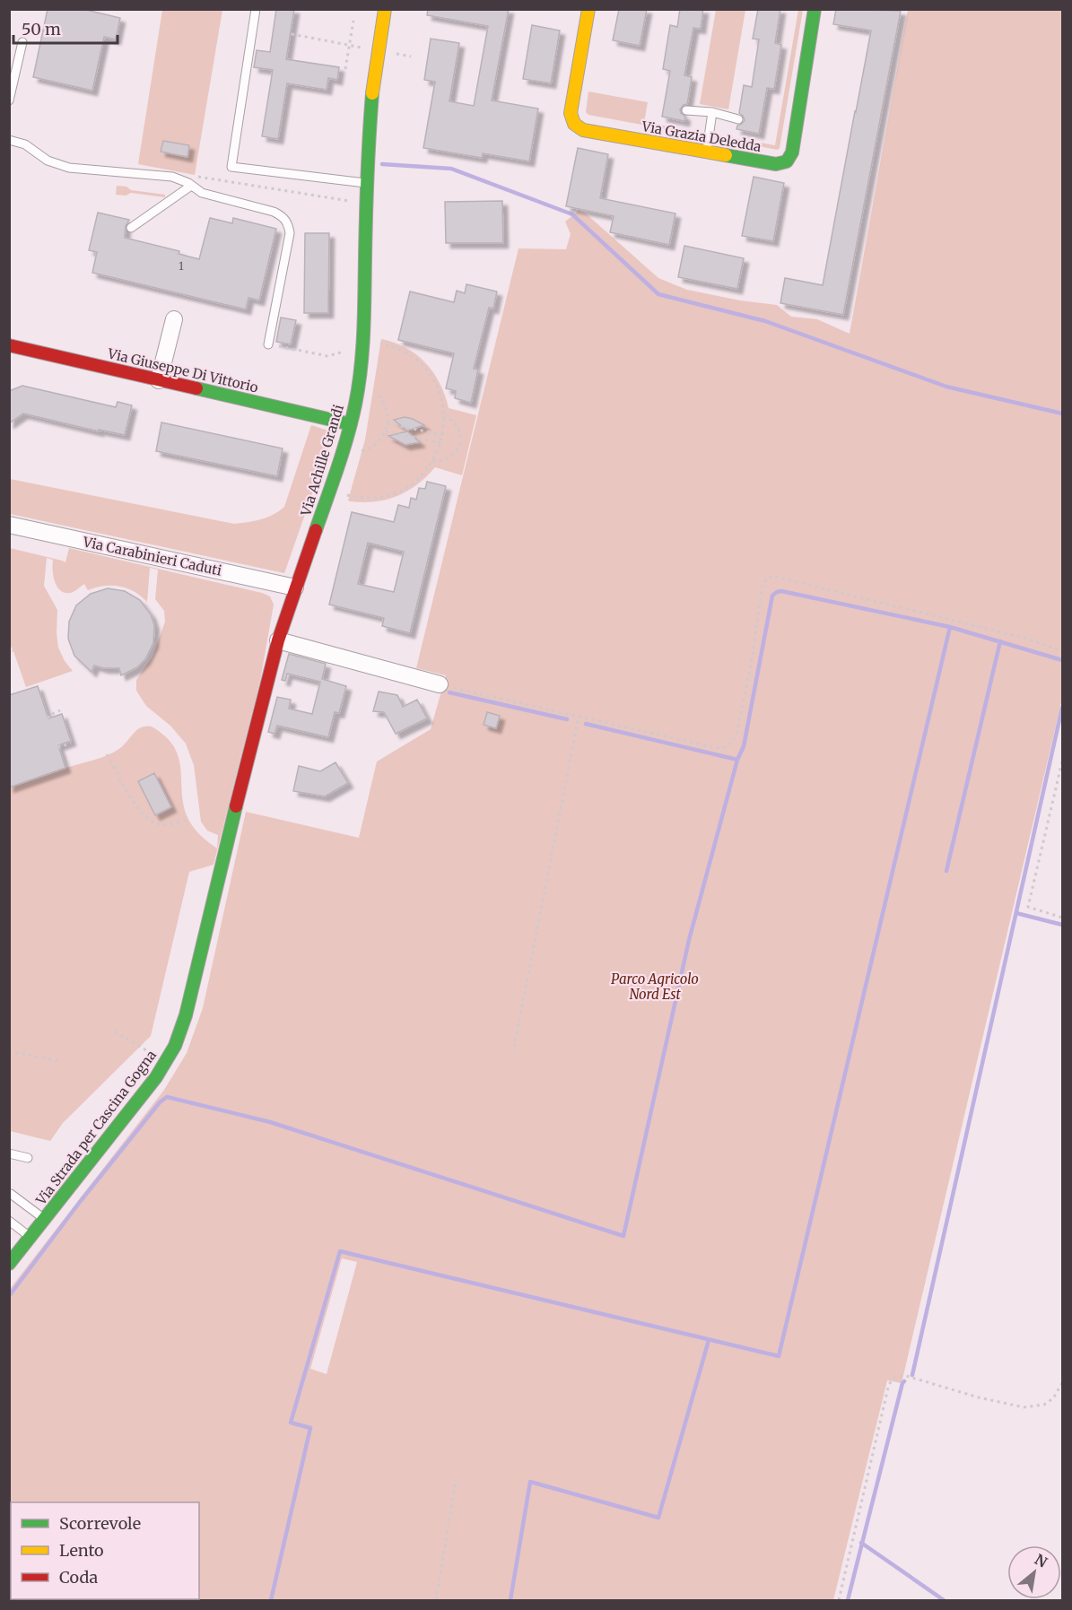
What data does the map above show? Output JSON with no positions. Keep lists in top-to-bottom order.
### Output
{
  "streets": {
    "street": [
      "Via Grazia Deledda",
      "Via Giuseppe Di Vittorio",
      "Via Achille Grandi",
      "Via Carabinieri Caduti",
      "Via Strada per Cascina Gogna"
    ]
  },
  "crossings": [
    ["Via Giuseppe Di Vittorio", "Via Achille Grandi"],
    ["Via Achille Grandi", "Via Carabinieri Caduti"],
    ["Via Achille Grandi", "Via Strada per Cascina Gogna"]
  ],
  "parks": ["Parco Agricolo Nord Est"],
  "house_numbers": ["1"],
  "legend": ["Scorrevole", "Lento", "Coda"],
  "scale_bar": "50 m",
  "north": "top right"
}
